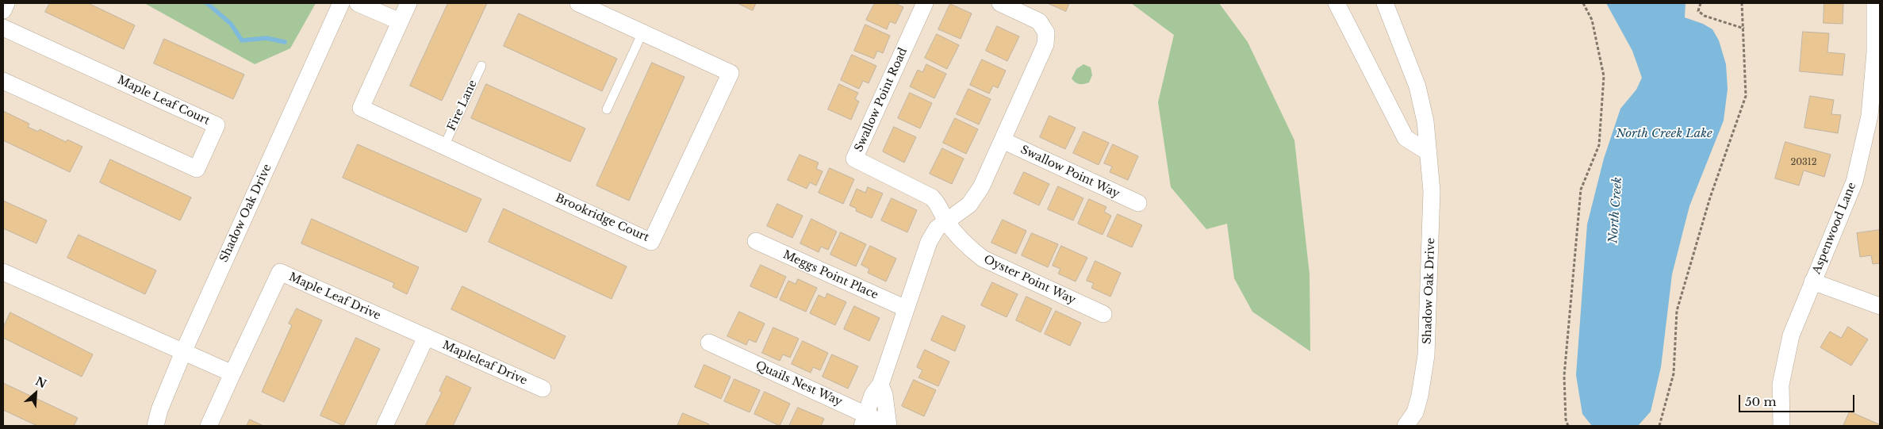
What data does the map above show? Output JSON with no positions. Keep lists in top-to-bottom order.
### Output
{
  "streets": {
    "street": [
      "Swallow Point Road",
      "Maple Leaf Court",
      "Swallow Point Way",
      "Shadow Oak Drive",
      "Brookridge Court",
      "Aspenwood Lane",
      "Meggs Point Place",
      "Oyster Point Way",
      "Maple Leaf Drive",
      "Mapleleaf Drive",
      "Quails Nest Way"
    ],
    "lane": ["Fire Lane"]
  },
  "crossings": [
    ["Swallow Point Road", "Oyster Point Way"],
    ["Fire Lane", "Brookridge Court"],
    ["Maple Leaf Drive", "Mapleleaf Drive"]
  ],
  "water": ["North Creek Lake", "North Creek"],
  "house_numbers": ["20312"],
  "scale_bar": "50 m",
  "north": "top right"
}
